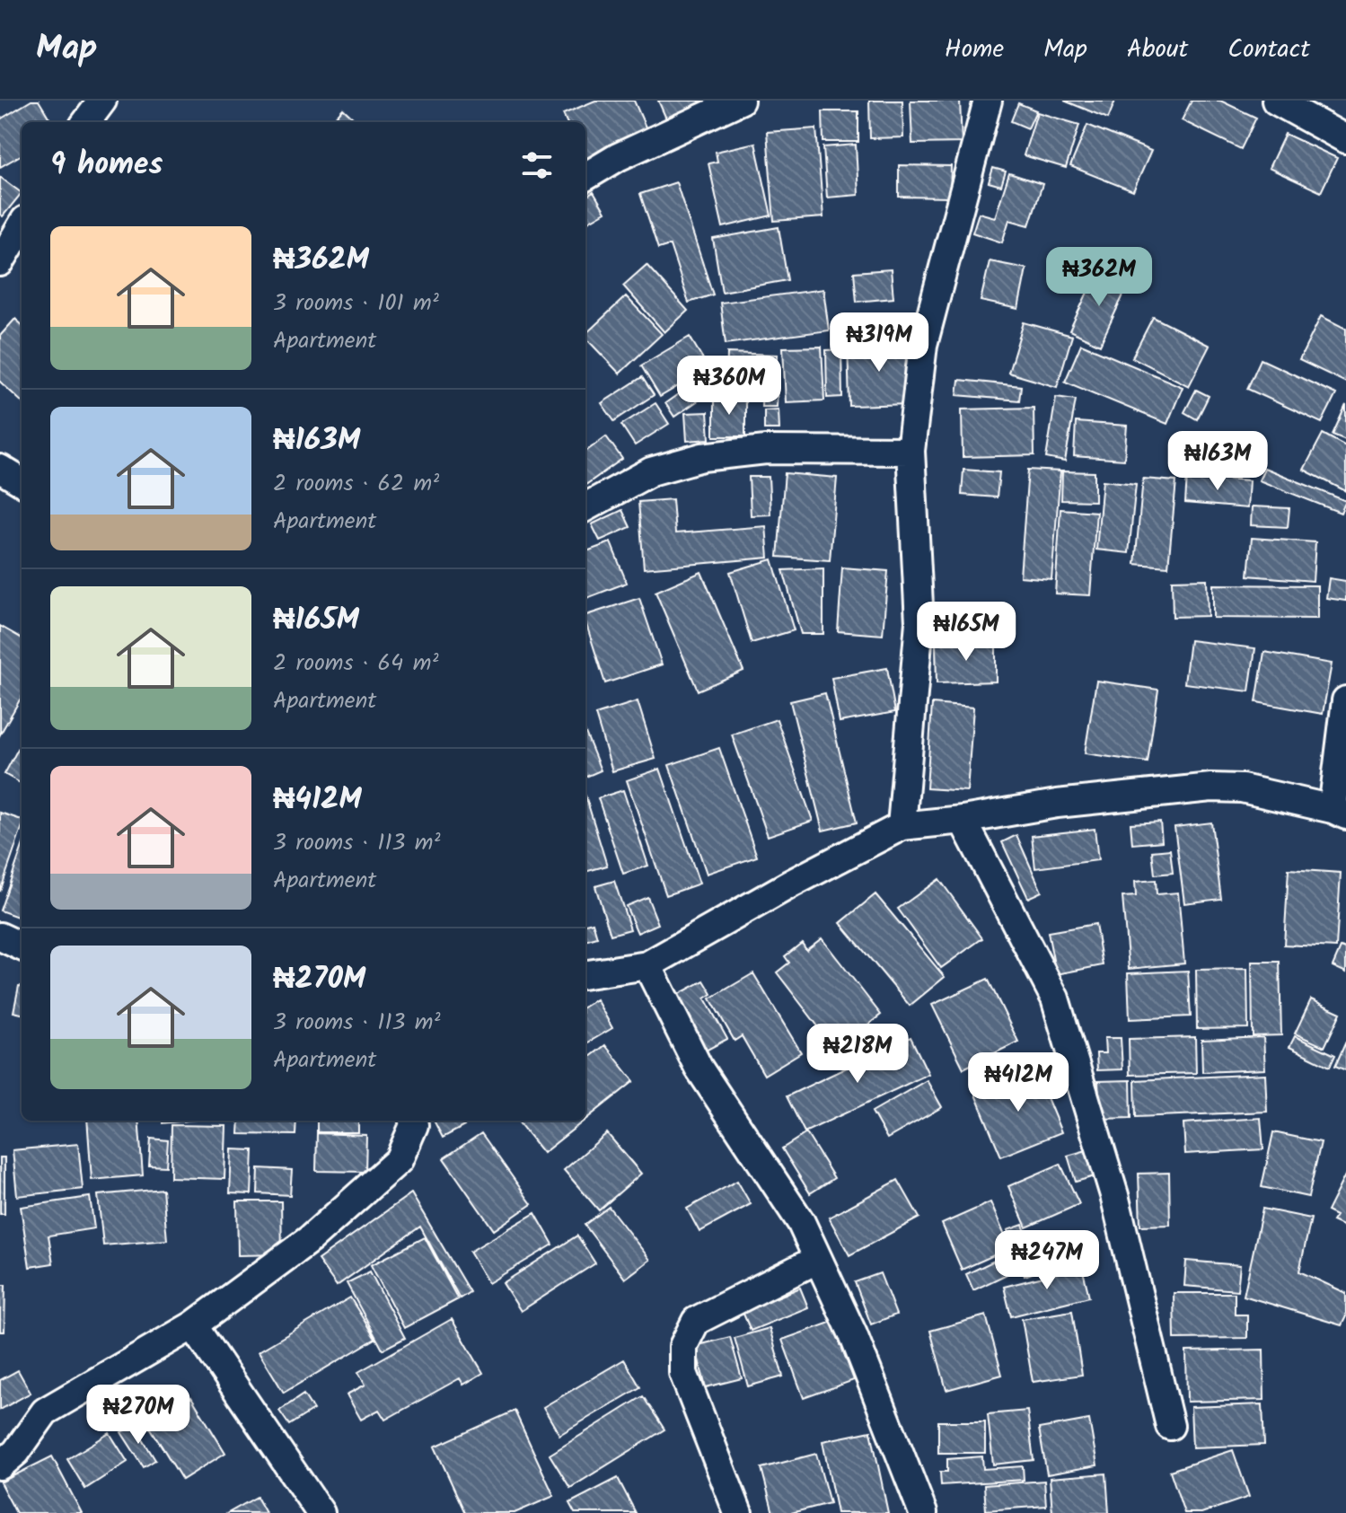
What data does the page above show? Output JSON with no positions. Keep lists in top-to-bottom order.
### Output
{
  "page": {
    "header": "Map",
    "nav": [
      "Home",
      "Map",
      "About",
      "Contact"
    ],
    "heading": "9 homes",
    "list": [
      {
        "name": "₦362M",
        "note": "3 rooms · 101 m² · Apartment"
      },
      {
        "name": "₦163M",
        "note": "2 rooms · 62 m² · Apartment"
      },
      {
        "name": "₦165M",
        "note": "2 rooms · 64 m² · Apartment"
      },
      {
        "name": "₦412M",
        "note": "3 rooms · 113 m² · Apartment"
      },
      {
        "name": "₦270M",
        "note": "3 rooms · 113 m² · Apartment"
      }
    ],
    "price": [
      "₦362M",
      "₦319M",
      "₦360M",
      "₦163M",
      "₦165M",
      "₦218M",
      "₦412M",
      "₦247M",
      "₦270M"
    ]
  }
}
